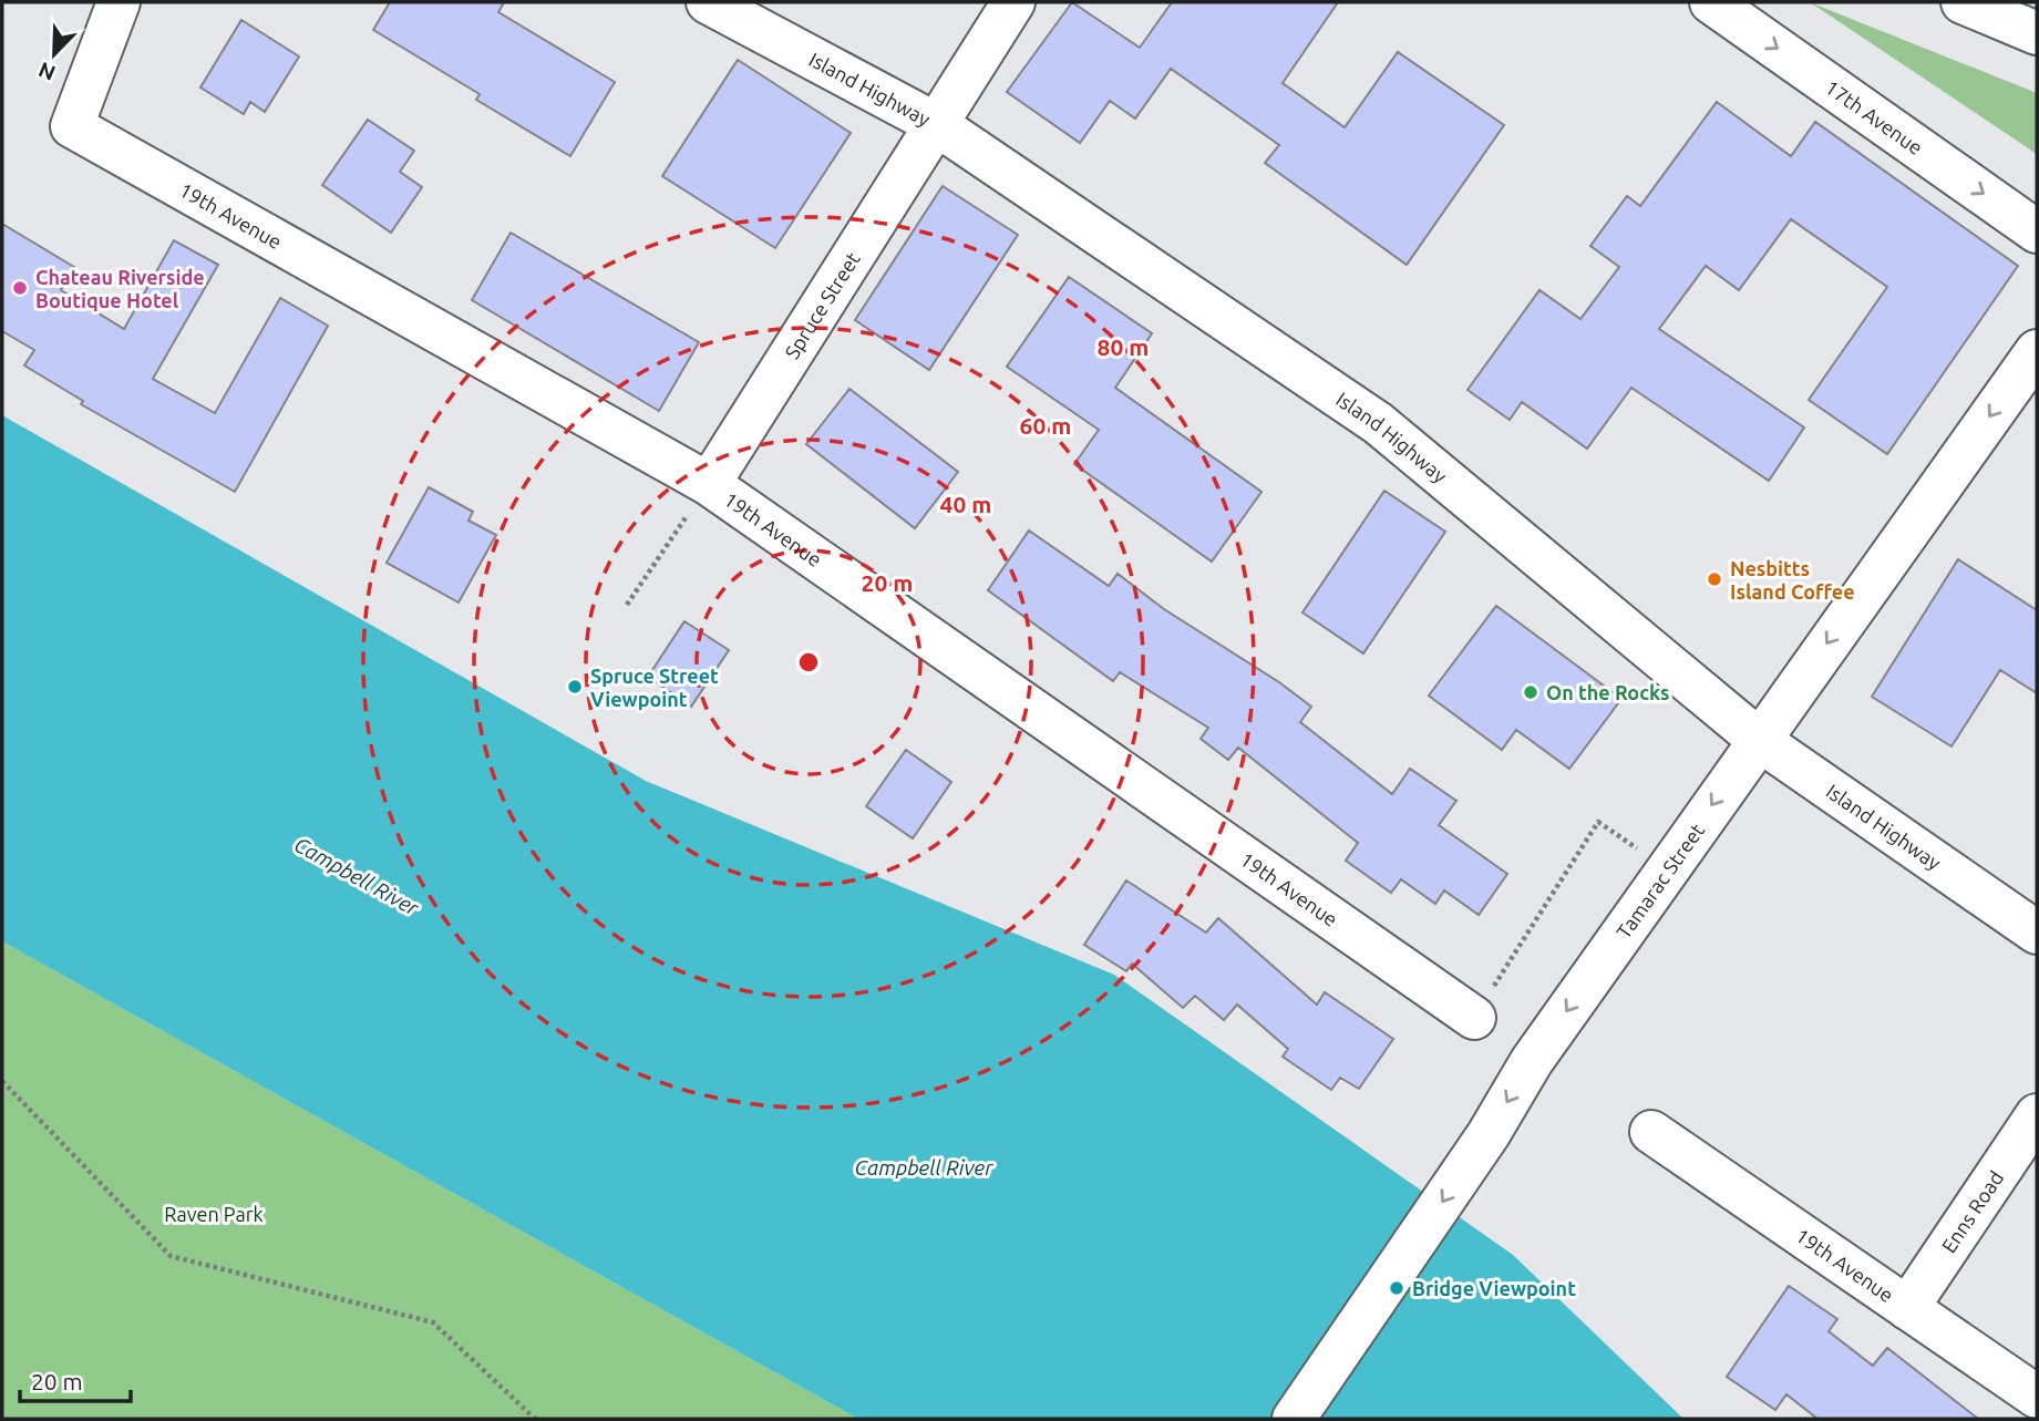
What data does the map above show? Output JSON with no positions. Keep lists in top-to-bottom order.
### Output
{
  "streets": {
    "street": [
      "Island Highway",
      "17th Avenue",
      "19th Avenue",
      "Spruce Street",
      "Tamarac Street",
      "Enns Road"
    ]
  },
  "crossings": [
    ["Island Highway", "Spruce Street"],
    ["Island Highway", "Tamarac Street"],
    ["19th Avenue", "Spruce Street"],
    ["19th Avenue", "Enns Road"]
  ],
  "one_way": ["17th Avenue", "Tamarac Street"],
  "water": ["Campbell River"],
  "parks": ["Raven Park"],
  "places": [
    "Chateau Riverside Boutique Hotel",
    "Nesbitts Island Coffee",
    "Spruce Street Viewpoint",
    "On the Rocks",
    "Bridge Viewpoint"
  ],
  "scale_bar": "20 m",
  "north": "bottom left",
  "rings": [
    "80 m",
    "60 m",
    "40 m",
    "20 m"
  ]
}
